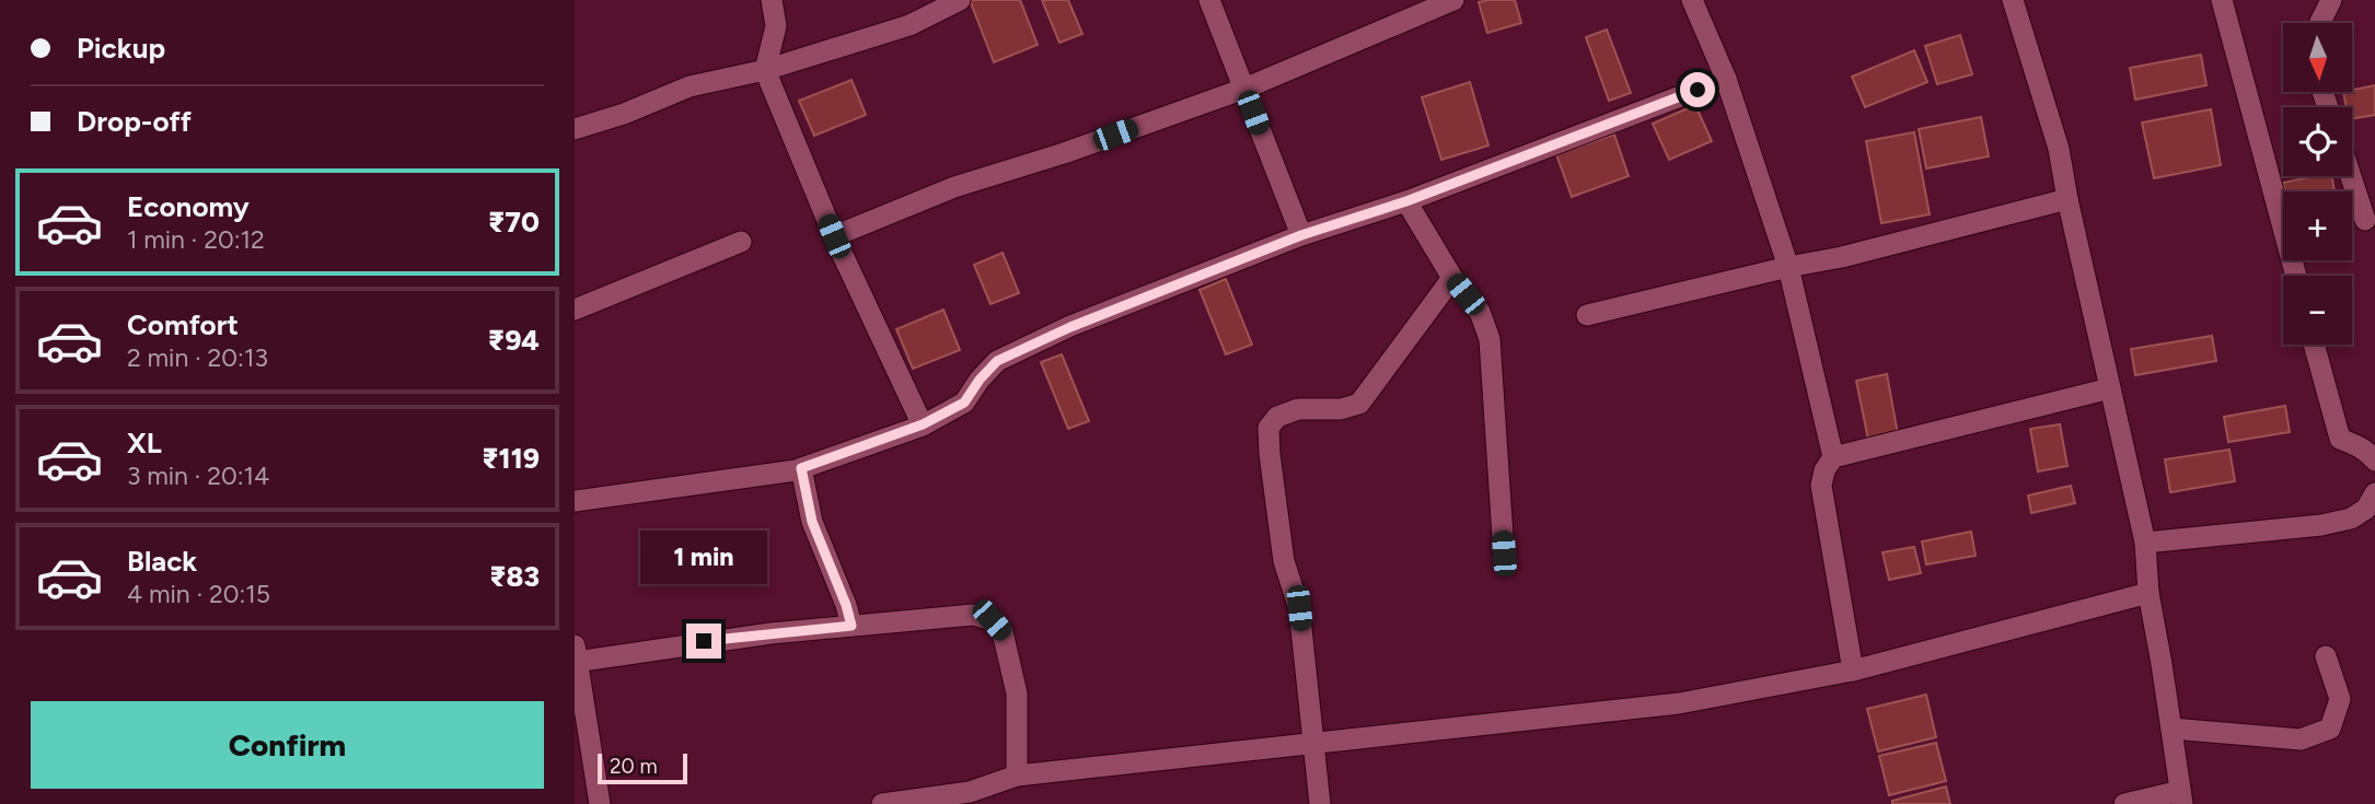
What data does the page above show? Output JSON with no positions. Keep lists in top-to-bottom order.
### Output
{
  "scale_bar": "20 m",
  "north": "bottom",
  "page": {
    "banner": ["Pickup", "Drop-off"],
    "map_buttons": ["+", "−"],
    "list": [
      {
        "name": "Economy",
        "note": "1 min · 20:12",
        "value": "₹70"
      },
      {
        "name": "Comfort",
        "note": "2 min · 20:13",
        "value": "₹94"
      },
      {
        "name": "XL",
        "note": "3 min · 20:14",
        "value": "₹119"
      },
      {
        "name": "Black",
        "note": "4 min · 20:15",
        "value": "₹83"
      }
    ],
    "bubble": "1 min",
    "buttons": "Confirm",
    "scale": "20 m"
  }
}
